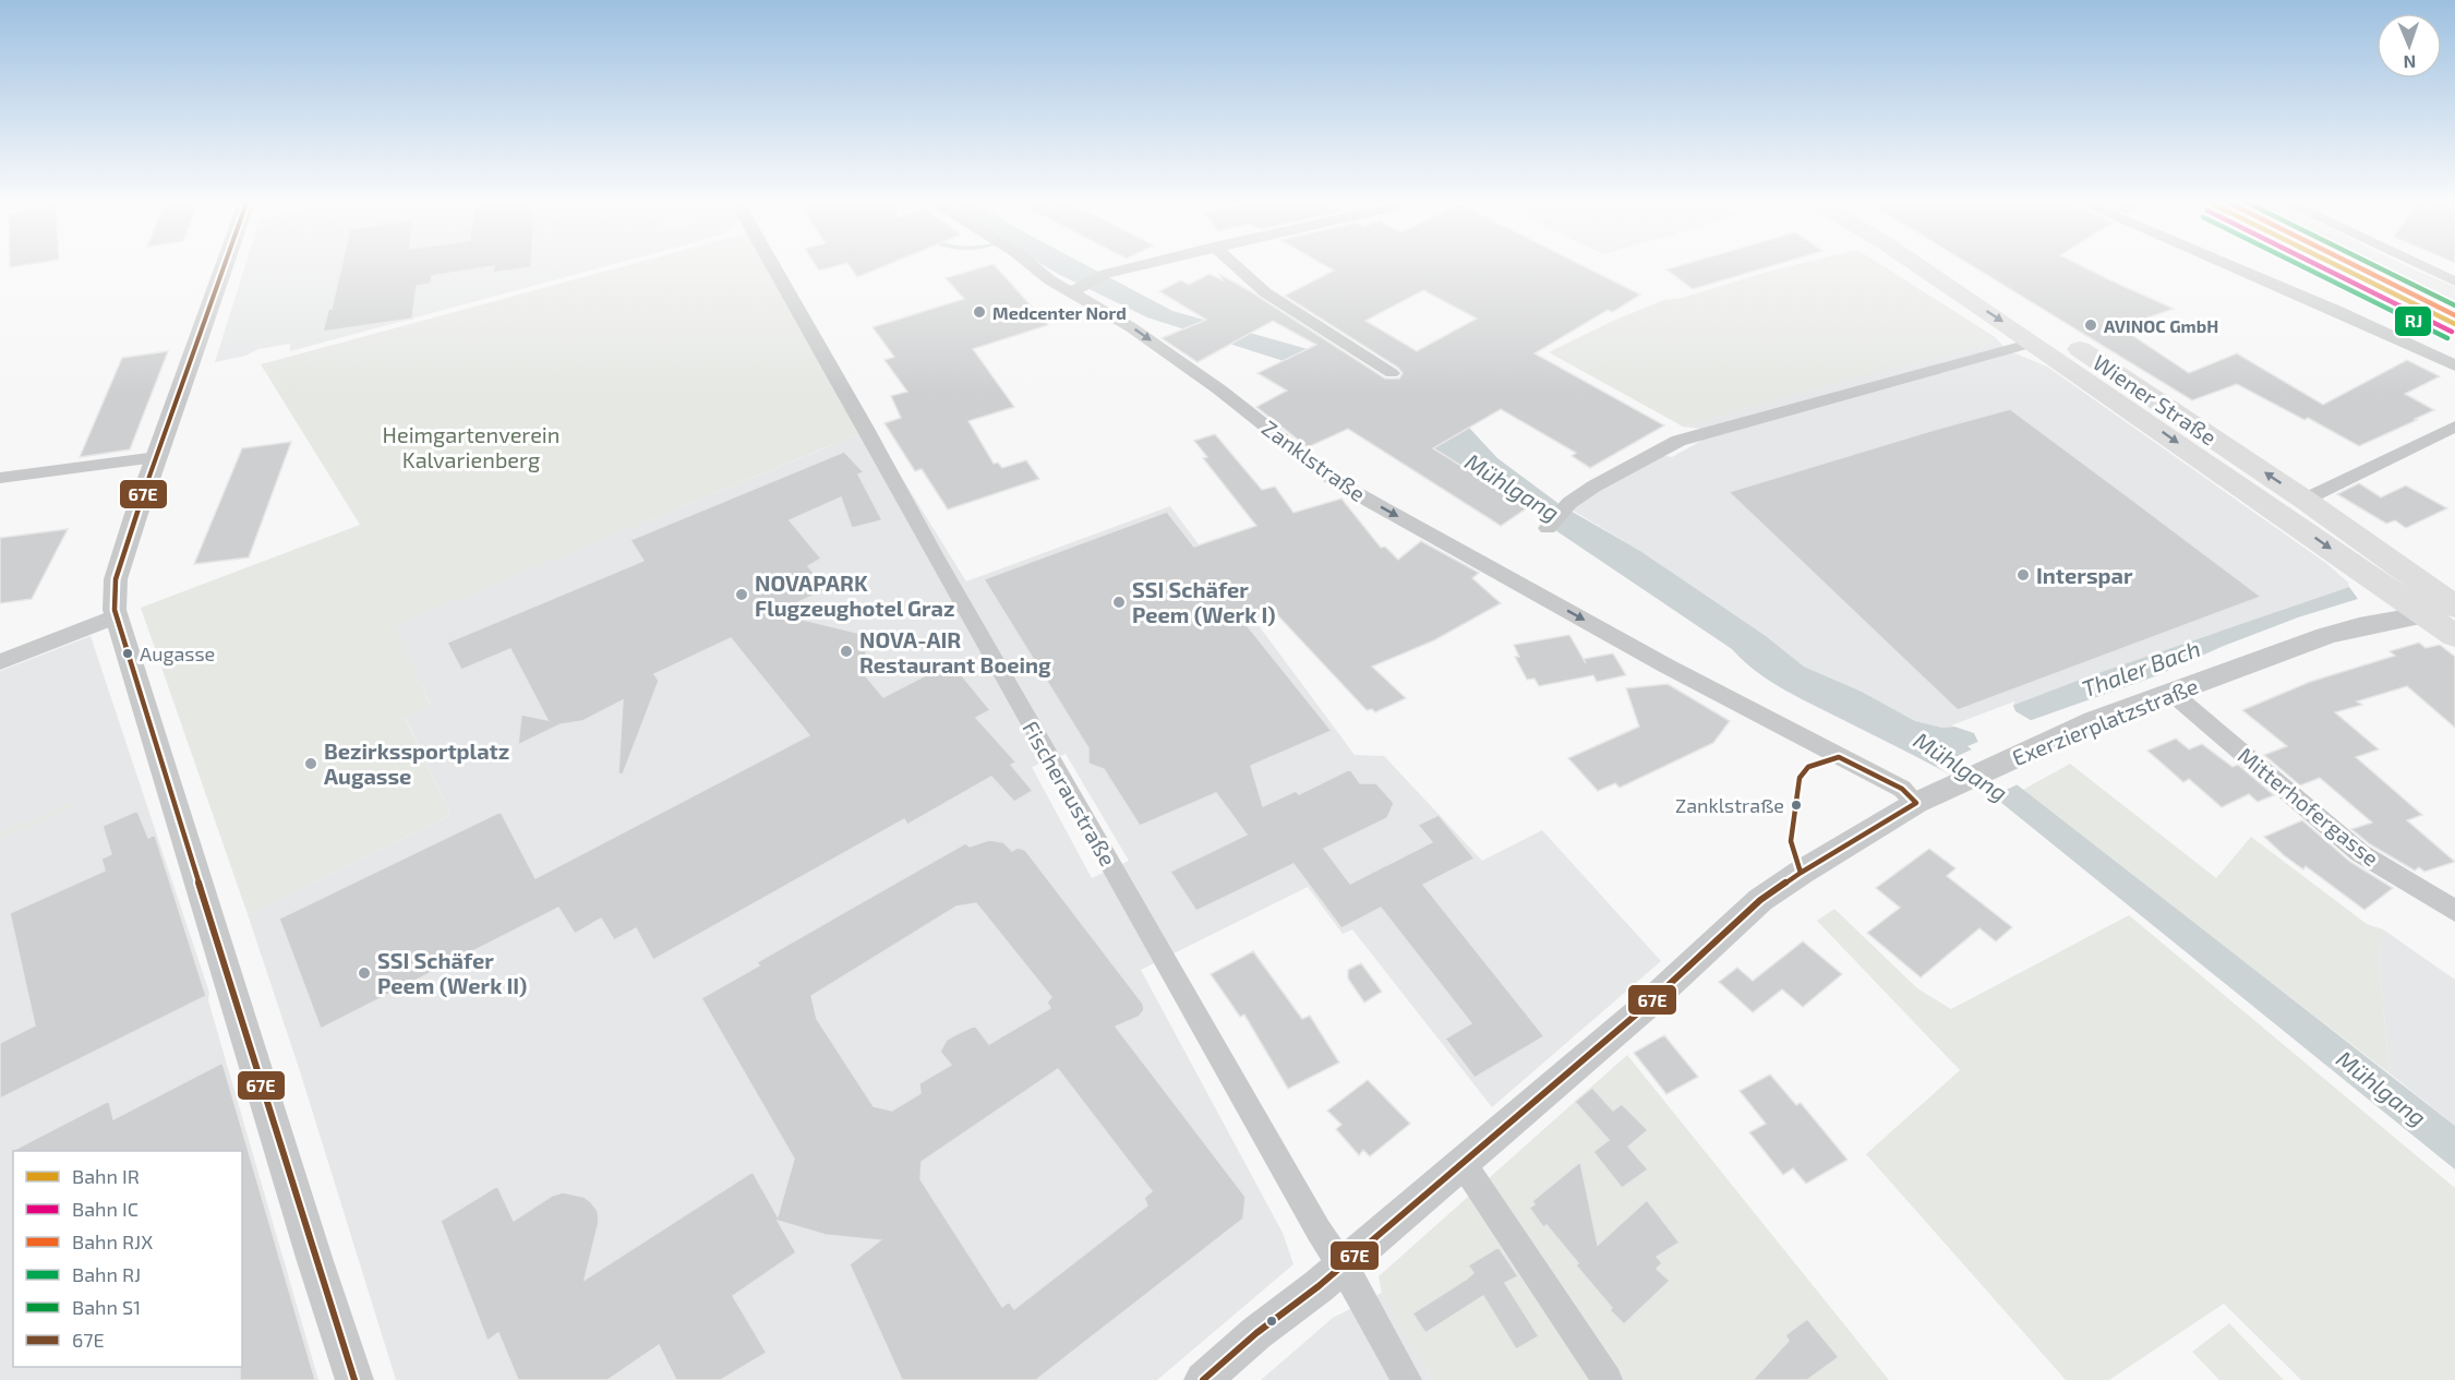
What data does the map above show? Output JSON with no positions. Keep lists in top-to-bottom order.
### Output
{
  "streets": {
    "main road": ["Wiener Straße"],
    "street": [
      "Zanklstraße",
      "Exerzierplatzstraße",
      "Fischeraustraße",
      "Mitterhofergasse"
    ]
  },
  "crossings": [
    ["Wiener Straße", "Exerzierplatzstraße"],
    ["Zanklstraße", "Exerzierplatzstraße"],
    ["Exerzierplatzstraße", "Fischeraustraße"],
    ["Exerzierplatzstraße", "Mitterhofergasse"]
  ],
  "one_way": ["Zanklstraße"],
  "water": ["Mühlgang", "Thaler Bach"],
  "parks": ["Heimgartenverein Kalvarienberg"],
  "places": [
    "Medcenter Nord",
    "AVINOC GmbH",
    "Interspar",
    "NOVAPARK Flugzeughotel Graz",
    "SSI Schäfer Peem (Werk I)",
    "NOVA-AIR Restaurant Boeing",
    "Augasse",
    "Bezirkssportplatz Augasse",
    "Zanklstraße",
    "SSI Schäfer Peem (Werk II)"
  ],
  "lines": [
    "rail line IR",
    "rail line IC",
    "rail line RJX",
    "rail line RJ",
    "rail line S1",
    "transit line 67E"
  ],
  "legend": [
    "Bahn IR",
    "Bahn IC",
    "Bahn RJX",
    "Bahn RJ",
    "Bahn S1",
    "67E"
  ],
  "north": "bottom"
}
